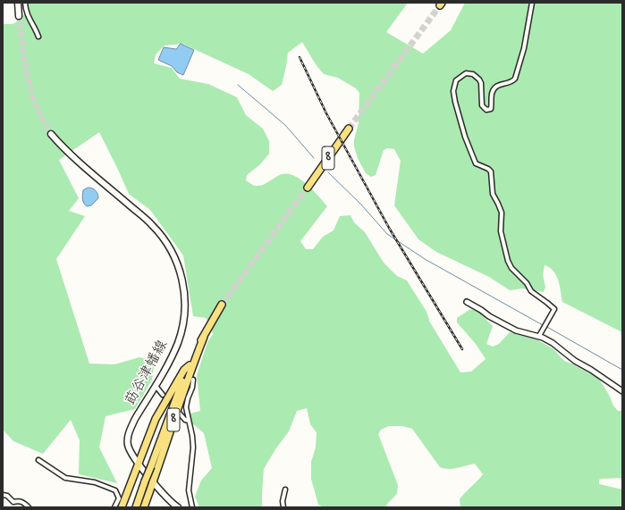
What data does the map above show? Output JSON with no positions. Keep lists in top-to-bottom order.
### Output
{
  "streets": {
    "highway": ["8"],
    "main road": ["莇谷津幡線"]
  },
  "crossings": [
    ["8", "莇谷津幡線"]
  ]
}
